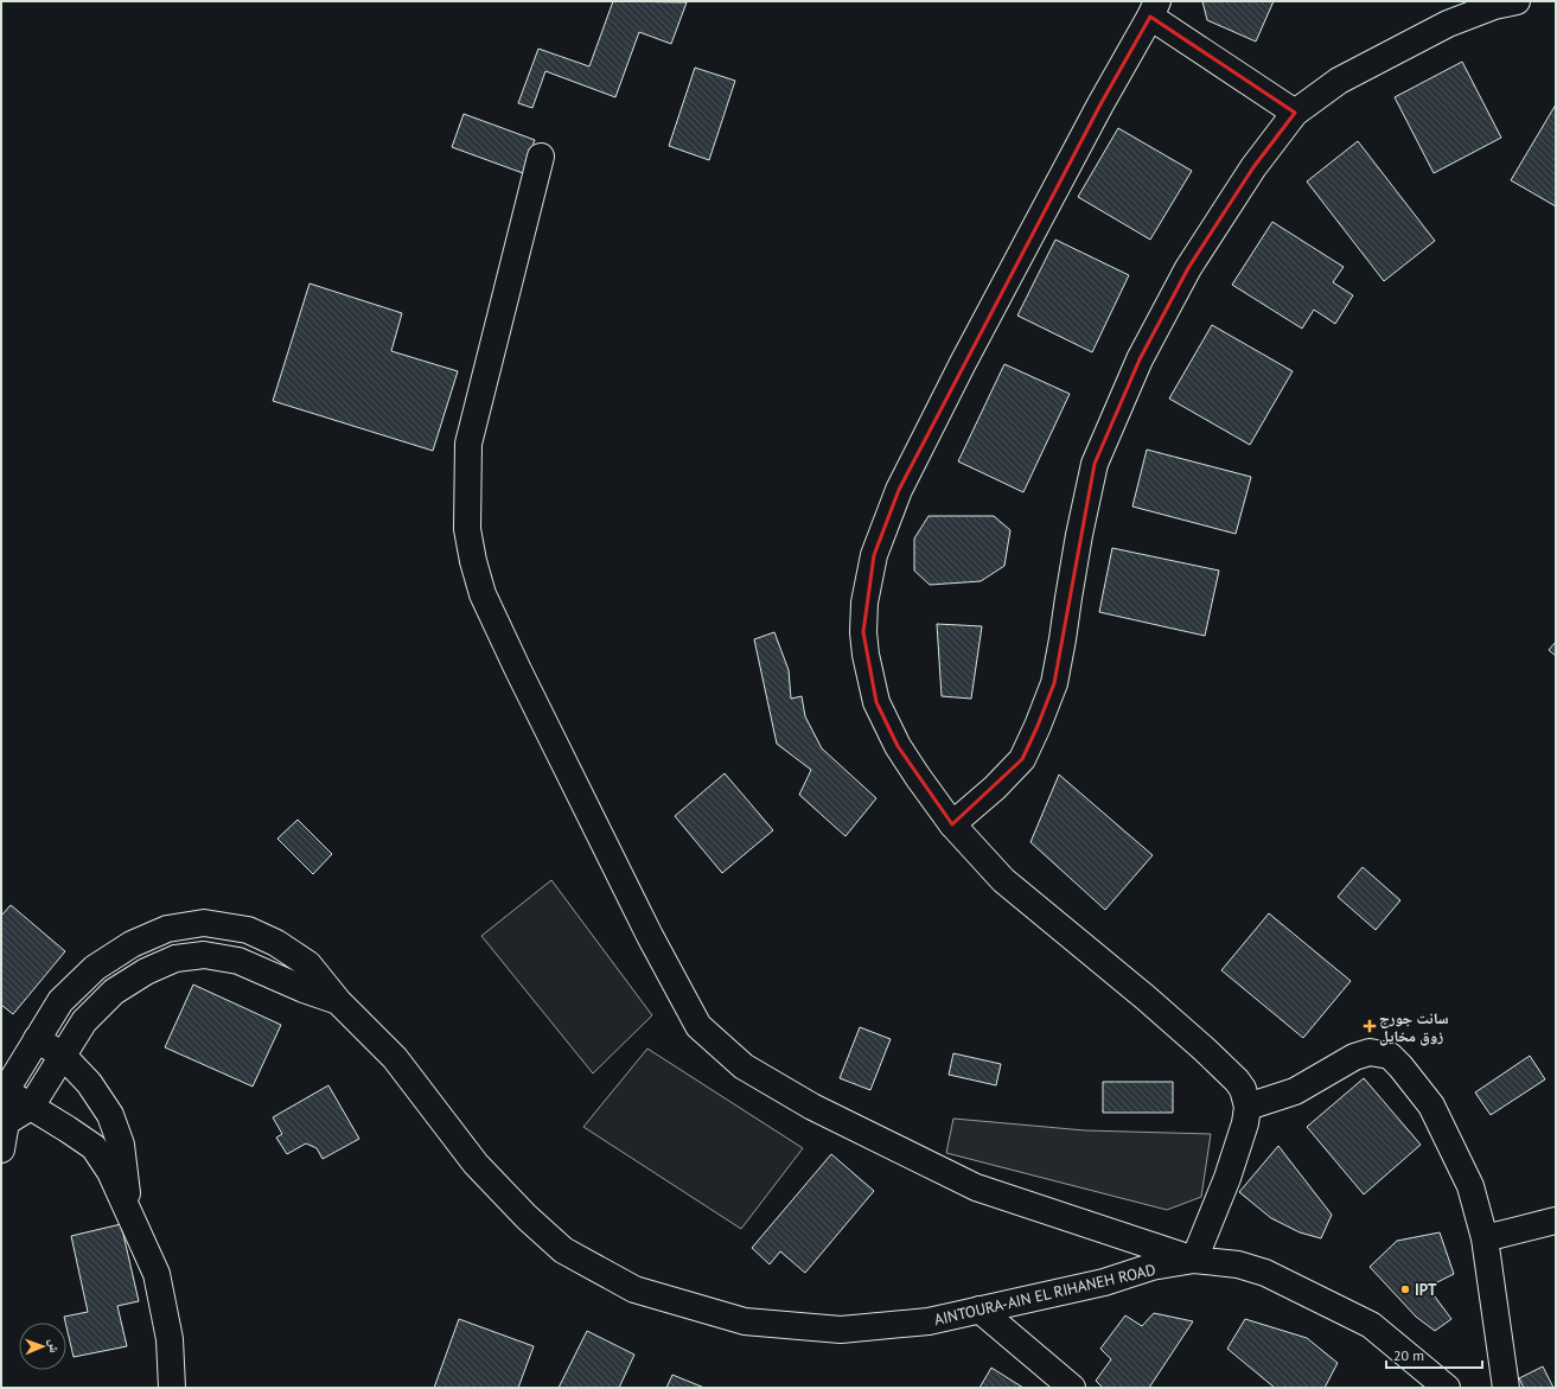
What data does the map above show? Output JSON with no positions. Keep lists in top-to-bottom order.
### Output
{
  "streets": {
    "street": ["AINTOURA-AIN EL RIHANEH ROAD"]
  },
  "places": {
    "health": ["سانت جورج زوق مخايل"],
    "other": ["IPT"]
  },
  "scale_bar": "20 m",
  "north": "right"
}
